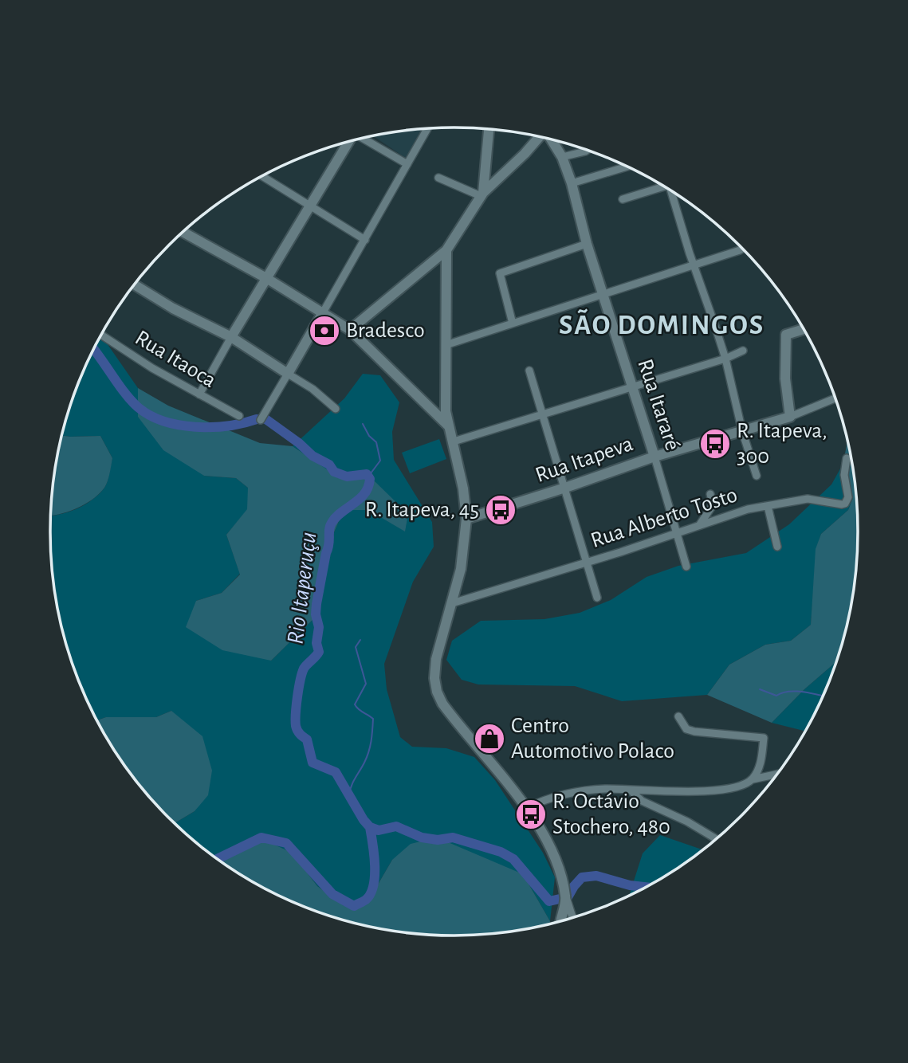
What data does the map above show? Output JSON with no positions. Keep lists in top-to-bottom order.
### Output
{
  "streets": {
    "street": [
      "Rua Itaoca",
      "Rua Itararé",
      "Rua Itapeva",
      "Rua Alberto Tosto"
    ]
  },
  "crossings": [
    ["Rua Itararé", "Rua Itapeva"],
    ["Rua Itararé", "Rua Alberto Tosto"]
  ],
  "districts": ["SÃO DOMINGOS"],
  "water": ["Rio Itaperuçu"],
  "places": {
    "bank": ["Bradesco"],
    "bus stop": ["R. Itapeva, 300", "R. Itapeva, 45", "R. Octávio Stochero, 480"],
    "shop": ["Centro Automotivo Polaco"]
  }
}
